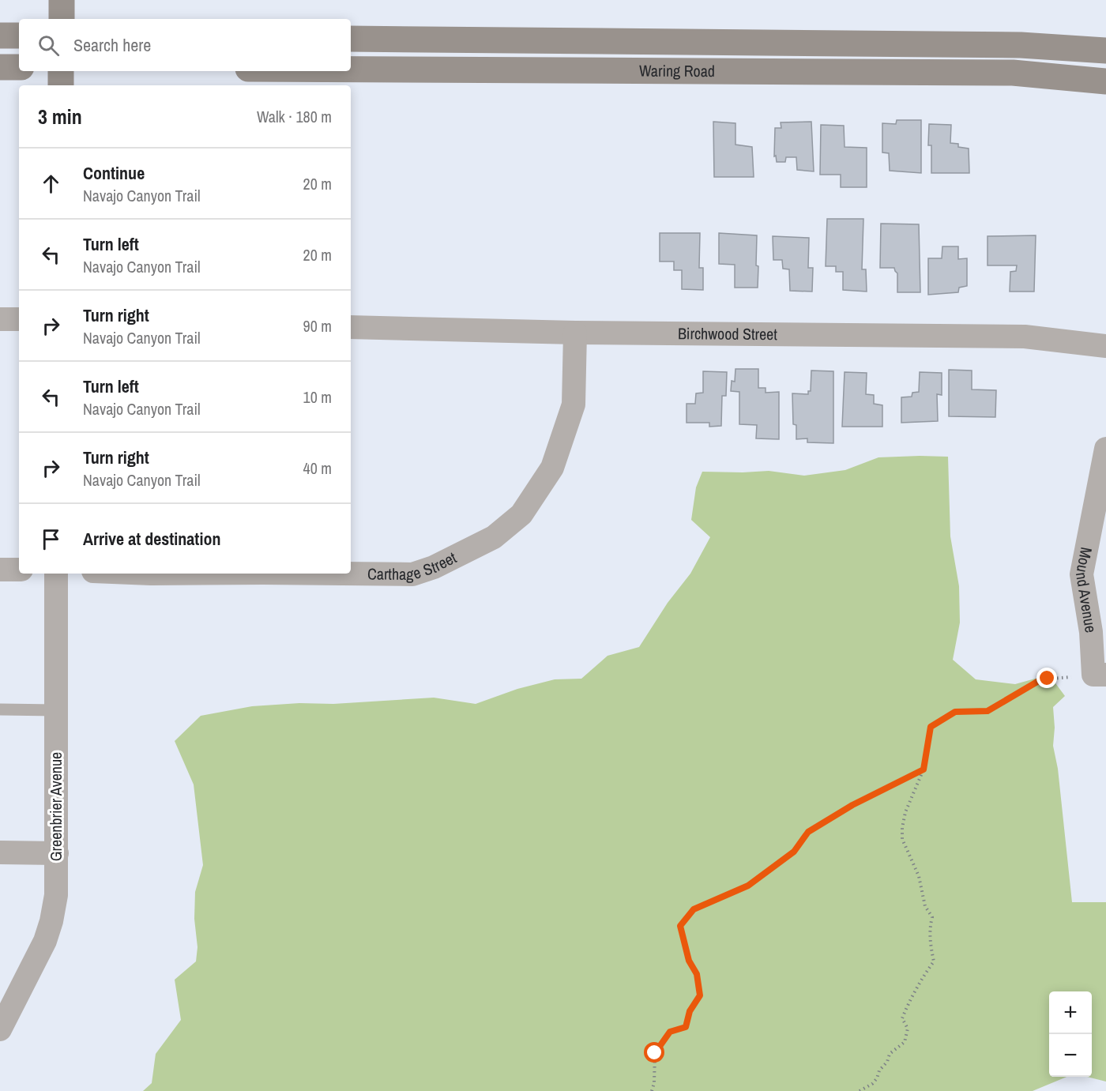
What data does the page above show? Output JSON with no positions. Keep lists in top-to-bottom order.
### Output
{
  "streets": {
    "main road": ["Waring Road"],
    "street": [
      "Birchwood Street",
      "Carthage Street",
      "Mound Avenue",
      "Greenbrier Avenue"
    ]
  },
  "crossings": [
    ["Birchwood Street", "Carthage Street"]
  ],
  "page": {
    "search": "Search here",
    "heading": ["3 min", "Walk · 180 m"],
    "list": [
      ["Continue", "Navajo Canyon Trail", "20 m"],
      ["Turn left", "Navajo Canyon Trail", "20 m"],
      ["Turn right", "Navajo Canyon Trail", "90 m"],
      ["Turn left", "Navajo Canyon Trail", "10 m"],
      ["Turn right", "Navajo Canyon Trail", "40 m"],
      "Arrive at destination"
    ],
    "map_buttons": ["+", "−"]
  }
}
